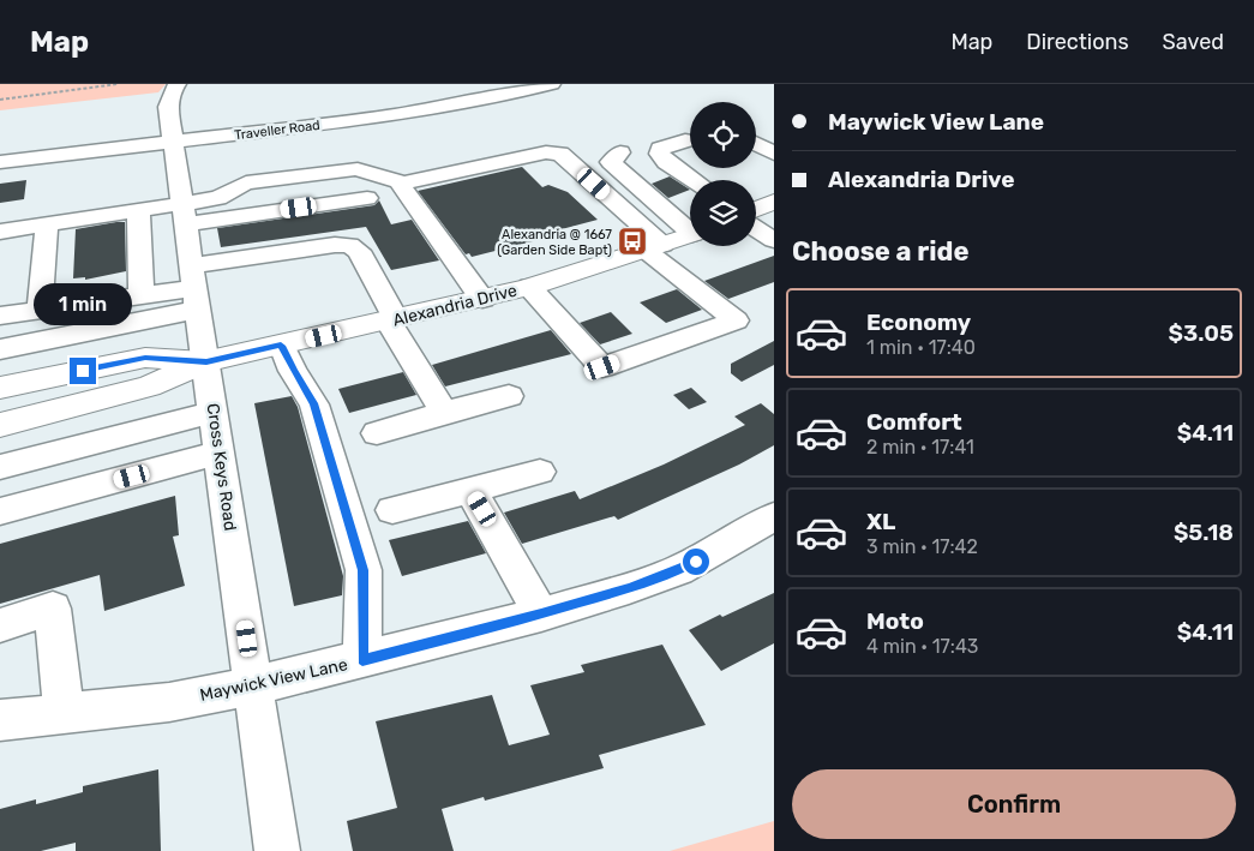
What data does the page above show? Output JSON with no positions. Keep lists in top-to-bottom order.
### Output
{
  "streets": {
    "main road": ["Alexandria Drive"],
    "street": ["Traveller Road", "Cross Keys Road", "Maywick View Lane"]
  },
  "crossings": [
    ["Traveller Road", "Cross Keys Road"],
    ["Alexandria Drive", "Cross Keys Road"],
    ["Cross Keys Road", "Maywick View Lane"]
  ],
  "places": {
    "bus stop": ["Alexandria @ 1667 (Garden Side Bapt)"]
  },
  "page": {
    "header": "Map",
    "nav": ["Map", "Directions", "Saved"],
    "banner": ["Maywick View Lane", "Alexandria Drive"],
    "heading": "Choose a ride",
    "bubble": "1 min",
    "list": [
      {
        "name": "Economy",
        "note": "1 min · 17:40",
        "value": "$3.05"
      },
      {
        "name": "Comfort",
        "note": "2 min · 17:41",
        "value": "$4.11"
      },
      {
        "name": "XL",
        "note": "3 min · 17:42",
        "value": "$5.18"
      },
      {
        "name": "Moto",
        "note": "4 min · 17:43",
        "value": "$4.11"
      }
    ],
    "buttons": "Confirm"
  }
}
